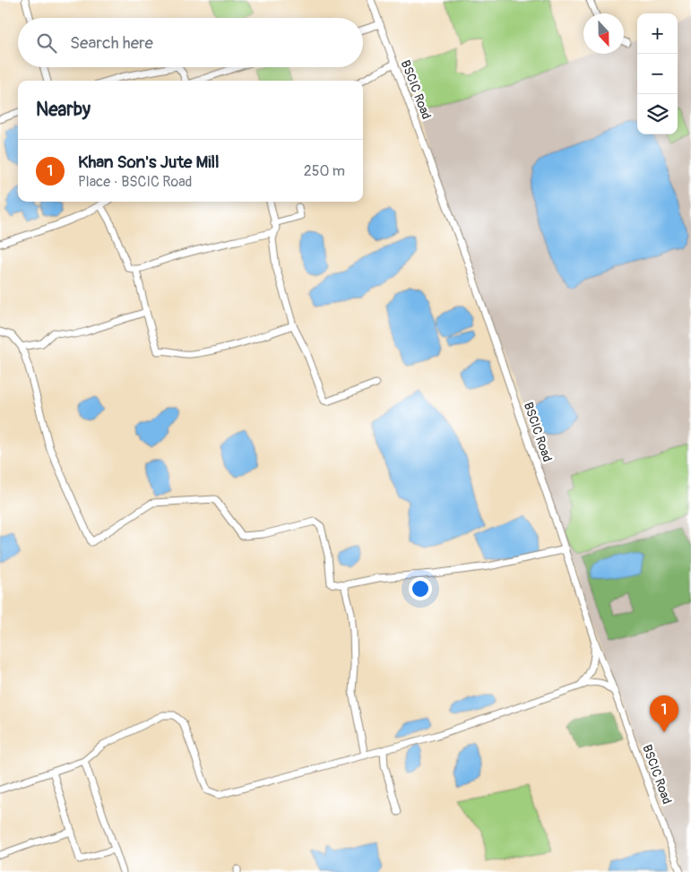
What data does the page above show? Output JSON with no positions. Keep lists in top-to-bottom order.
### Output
{
  "streets": {
    "street": ["BSCIC Road"]
  },
  "north": "bottom",
  "page": {
    "map_buttons": ["+", "−"],
    "search": "Search here",
    "heading": "Nearby",
    "list": [
      {
        "mark": "1",
        "name": "Khan Son's Jute Mill",
        "note": "Place · BSCIC Road",
        "value": "250 m"
      }
    ],
    "pins": "1"
  }
}
